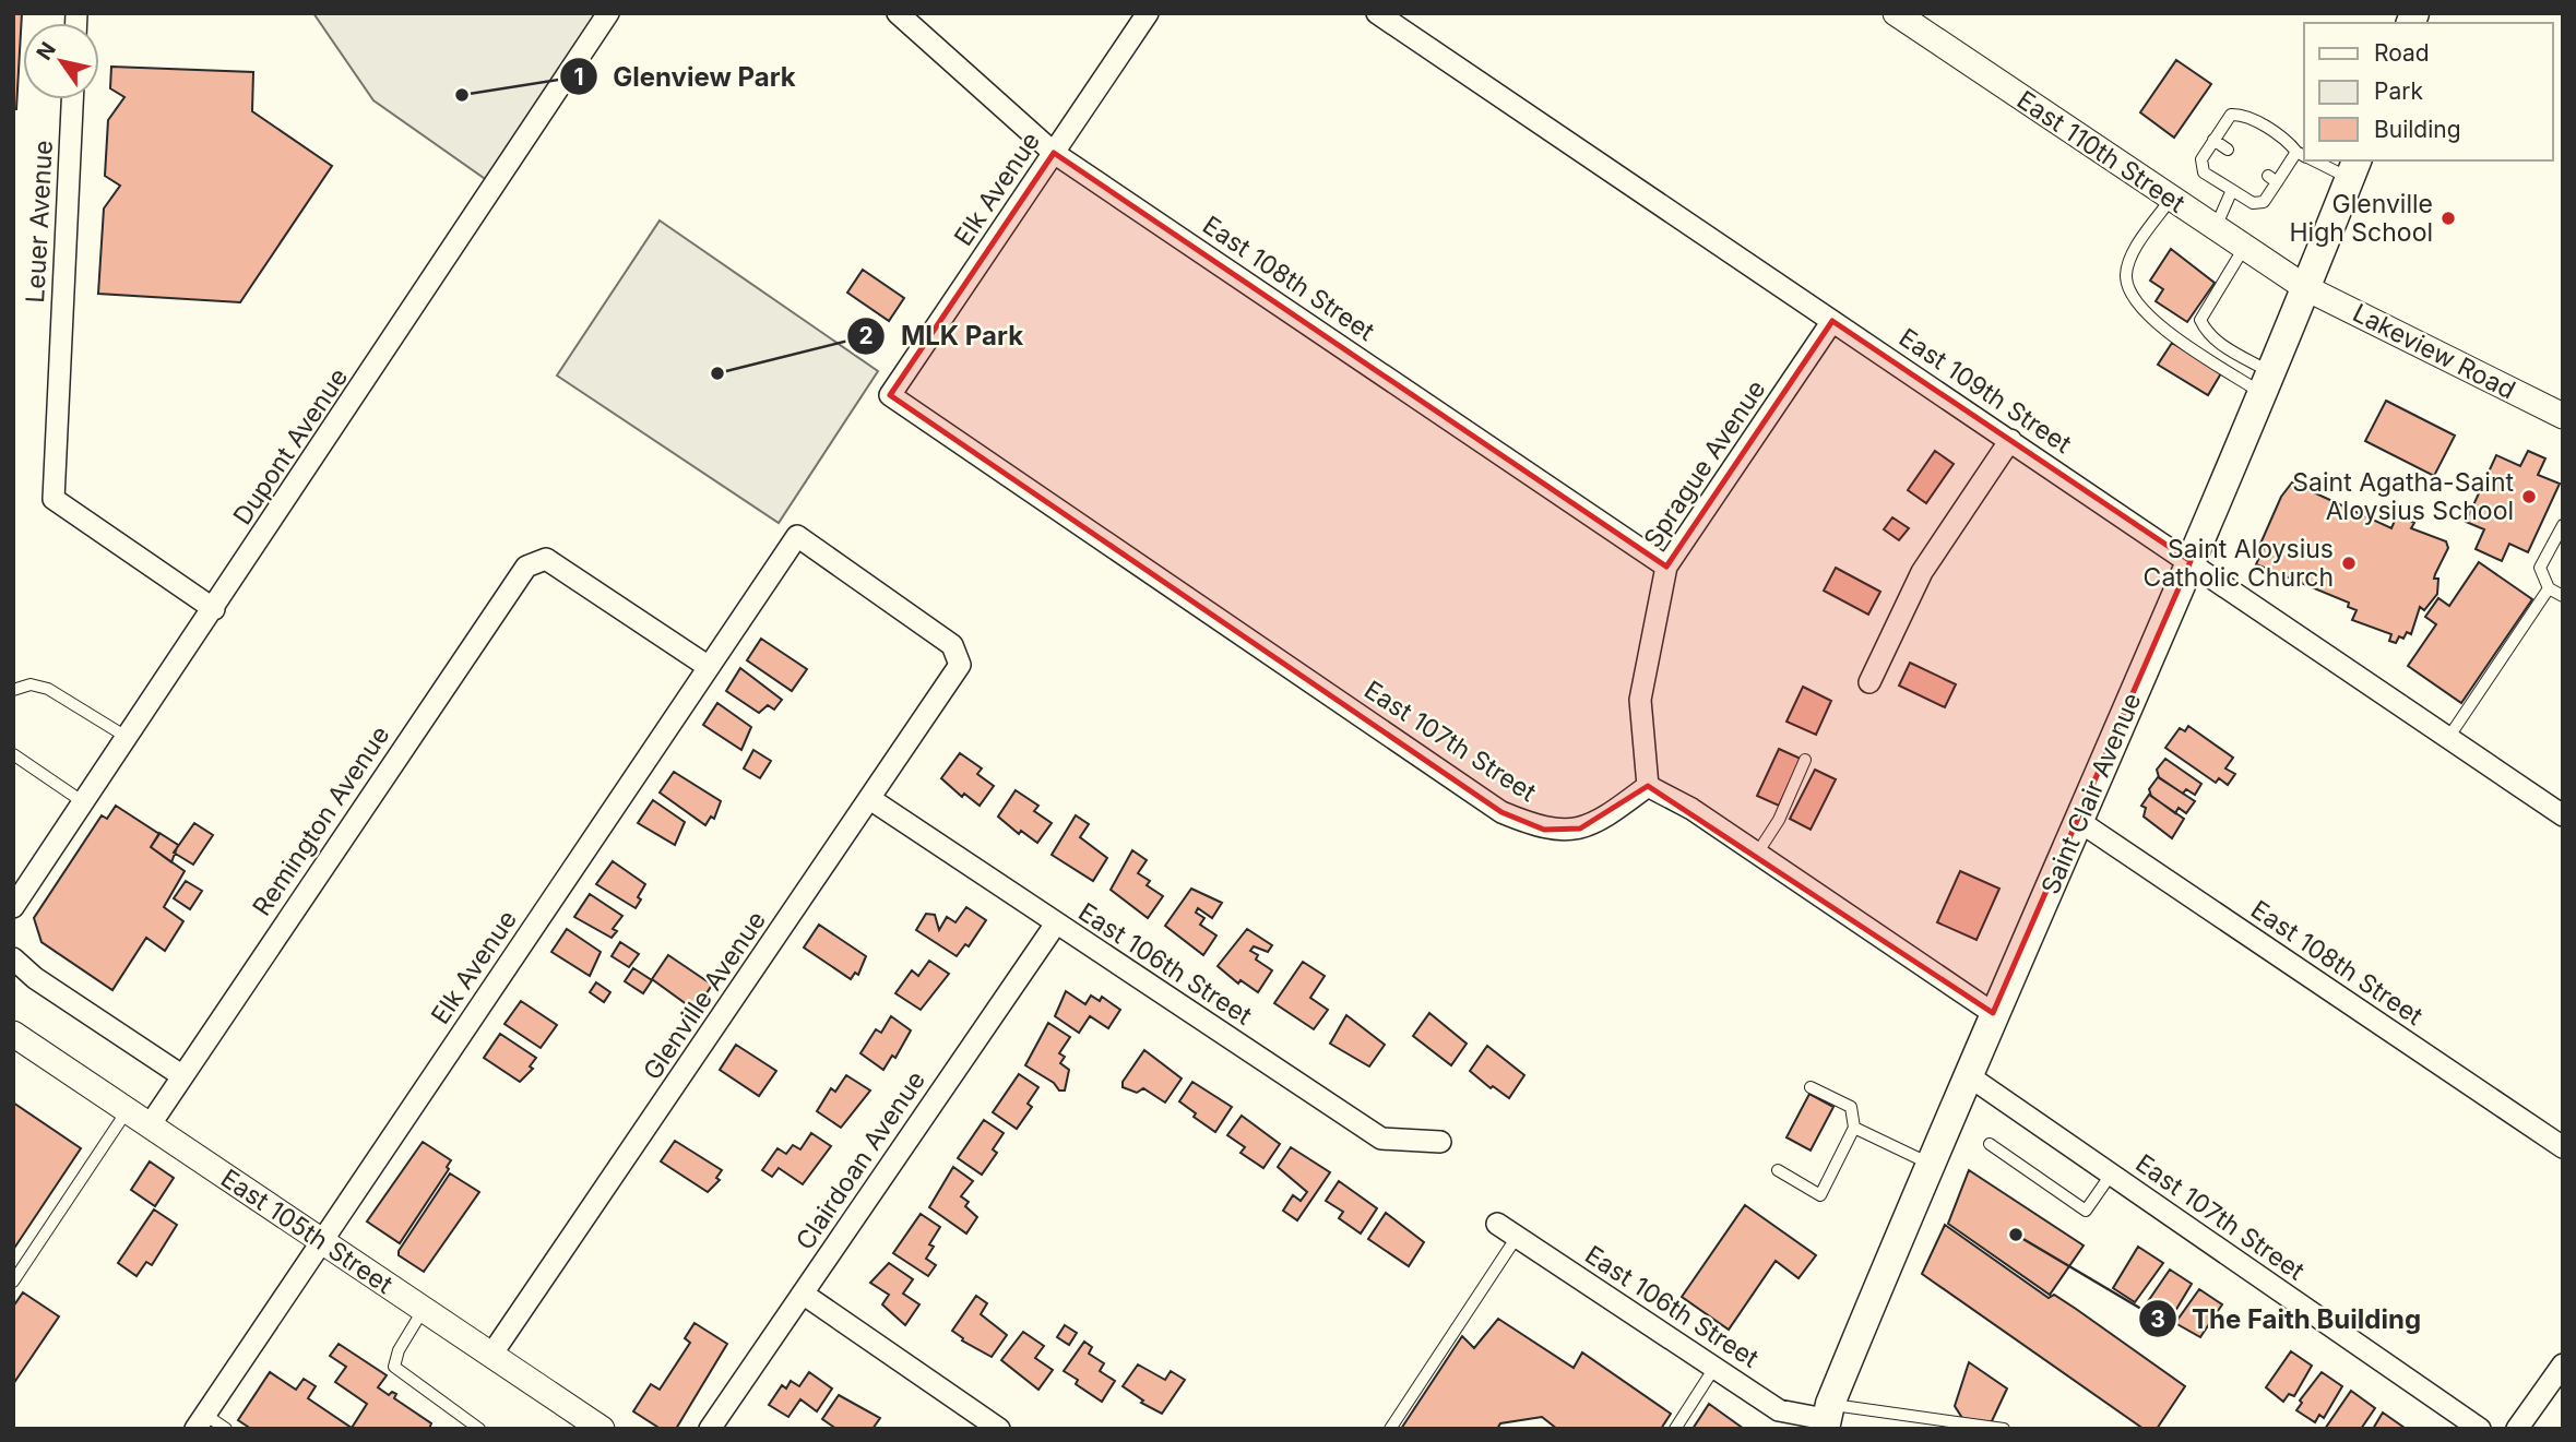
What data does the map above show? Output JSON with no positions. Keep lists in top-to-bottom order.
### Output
{
  "streets": {
    "main road": ["Saint Clair Avenue"],
    "street": [
      "East 110th Street",
      "Elk Avenue",
      "Leuer Avenue",
      "East 108th Street",
      "Lakeview Road",
      "East 109th Street",
      "Dupont Avenue",
      "Sprague Avenue",
      "East 107th Street",
      "Remington Avenue",
      "East 106th Street",
      "Glenville Avenue",
      "Clairdoan Avenue",
      "East 105th Street"
    ]
  },
  "crossings": [
    ["East 110th Street", "Lakeview Road"],
    ["East 110th Street", "Saint Clair Avenue"],
    ["Elk Avenue", "East 108th Street"],
    ["Elk Avenue", "East 107th Street"],
    ["Elk Avenue", "Remington Avenue"],
    ["Elk Avenue", "Glenville Avenue"],
    ["Elk Avenue", "East 105th Street"],
    ["Leuer Avenue", "Dupont Avenue"],
    ["East 108th Street", "Sprague Avenue"],
    ["East 108th Street", "Saint Clair Avenue"],
    ["Lakeview Road", "Saint Clair Avenue"],
    ["East 109th Street", "Sprague Avenue"],
    ["East 109th Street", "Saint Clair Avenue"],
    ["Sprague Avenue", "East 107th Street"],
    ["East 107th Street", "Saint Clair Avenue"],
    ["Saint Clair Avenue", "East 106th Street"],
    ["Remington Avenue", "East 105th Street"],
    ["East 106th Street", "Glenville Avenue"],
    ["East 106th Street", "Clairdoan Avenue"],
    ["Glenville Avenue", "East 105th Street"]
  ],
  "places": [
    "Glenview Park",
    "Glenville High School",
    "MLK Park",
    "Saint Agatha-Saint Aloysius School",
    "Saint Aloysius Catholic Church",
    "The Faith Building"
  ],
  "legend": ["Road", "Park", "Building"],
  "north": "top left"
}
